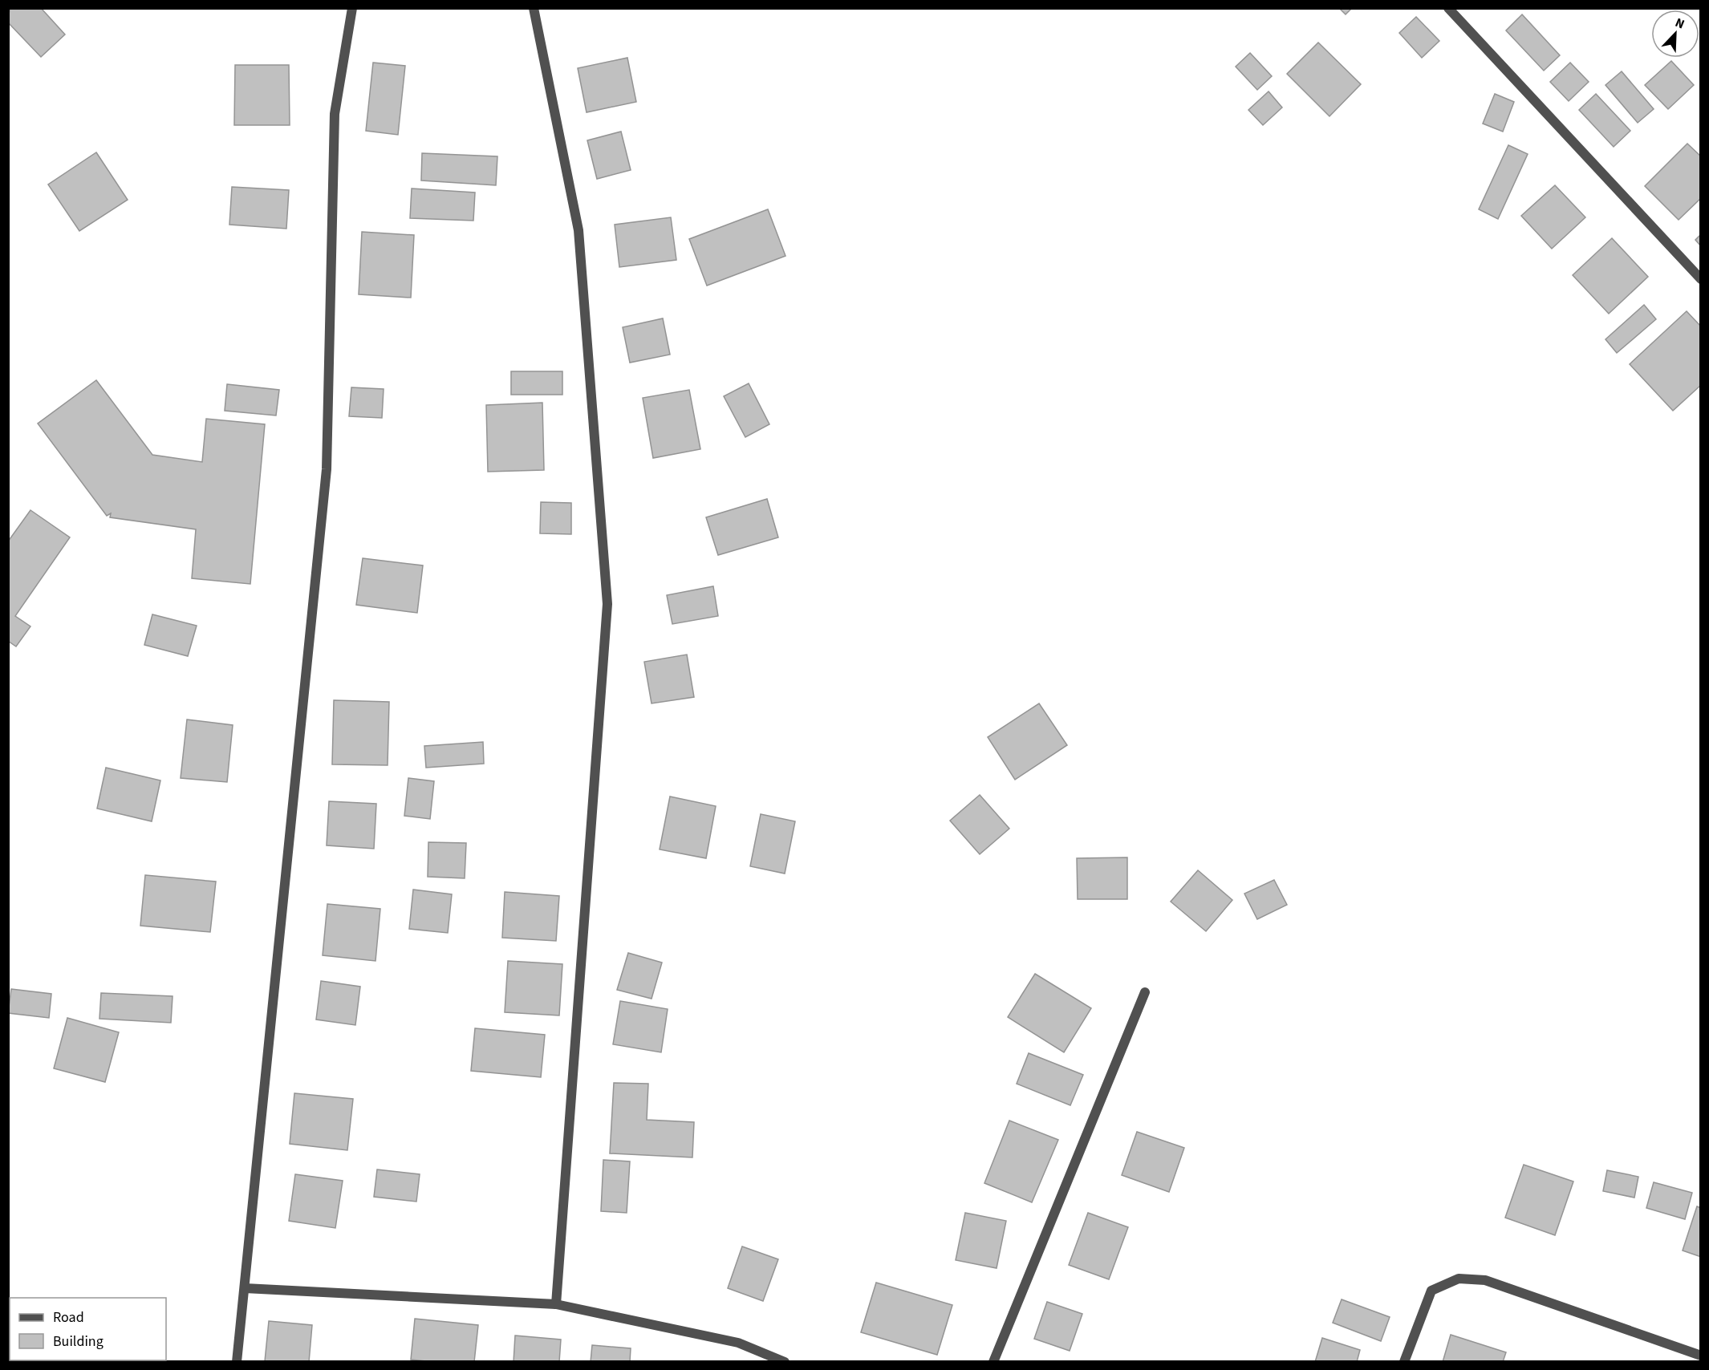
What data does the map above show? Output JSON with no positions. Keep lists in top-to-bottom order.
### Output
{
  "legend": ["Road", "Building"],
  "north": "top right"
}
